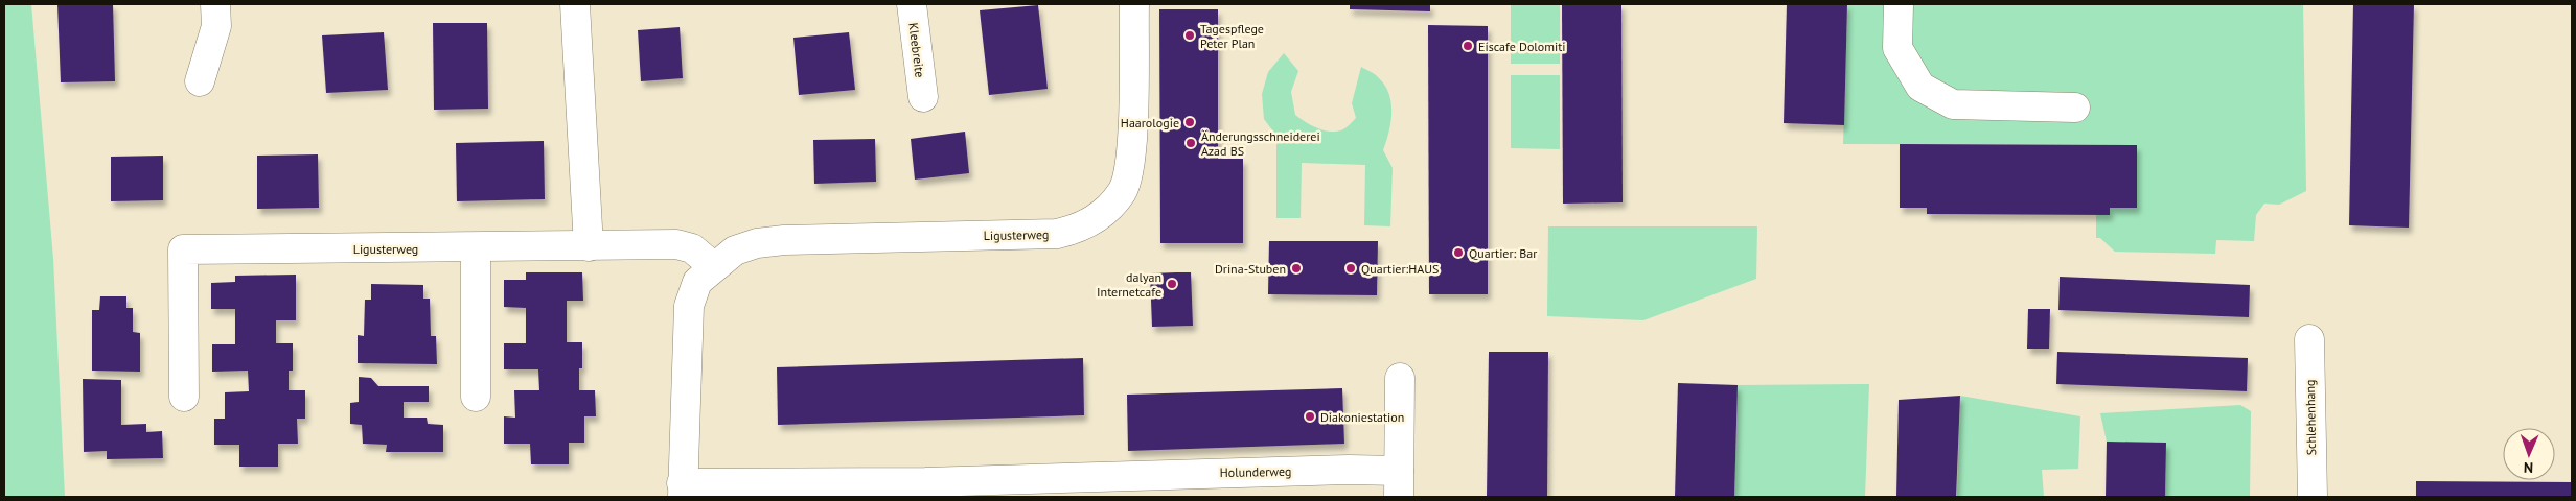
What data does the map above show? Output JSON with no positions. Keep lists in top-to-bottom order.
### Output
{
  "streets": {
    "street": [
      "Kleebreite",
      "Ligusterweg",
      "Schlehenhang",
      "Holunderweg"
    ]
  },
  "crossings": [
    ["Ligusterweg", "Holunderweg"]
  ],
  "places": [
    "Tagespflege Peter Plan",
    "Eiscafe Dolomiti",
    "Haarologie",
    "Änderungsschneiderei Azad BS",
    "Quartier: Bar",
    "Drina-Stuben",
    "Quartier:HAUS",
    "dalyan Internetcafe",
    "Diakoniestation"
  ],
  "north": "bottom"
}
